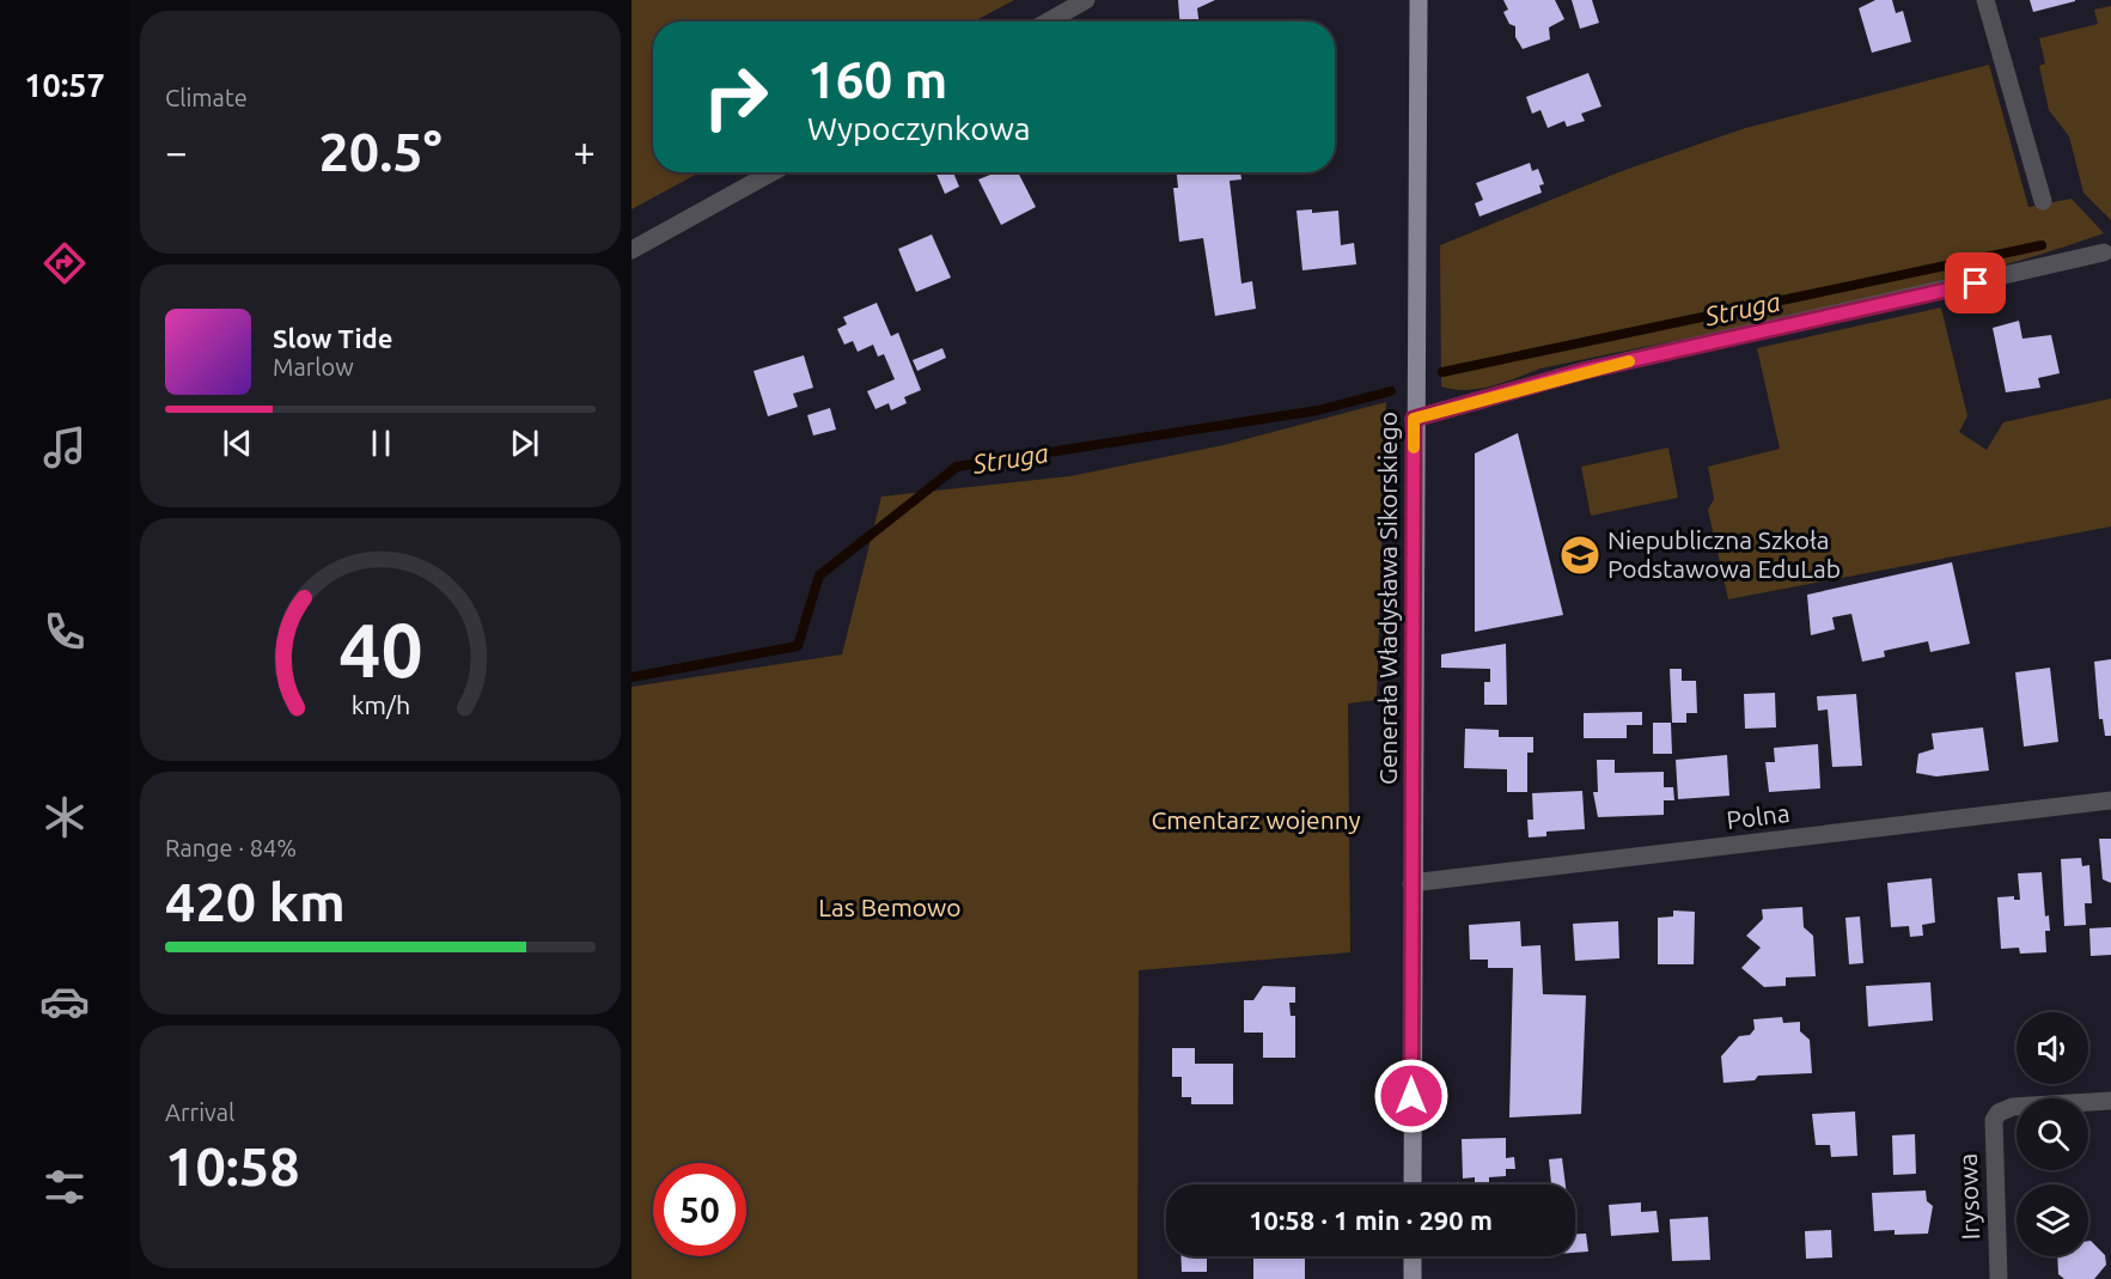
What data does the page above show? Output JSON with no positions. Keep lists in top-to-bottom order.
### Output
{
  "streets": {
    "main road": ["Generała Władysława Sikorskiego"],
    "street": ["Polna", "Irysowa"]
  },
  "crossings": [
    ["Generała Władysława Sikorskiego", "Polna"]
  ],
  "water": ["Struga"],
  "parks": ["Cmentarz wojenny", "Las Bemowo"],
  "places": {
    "school or university": ["Niepubliczna Szkoła Podstawowa EduLab"]
  },
  "page": {
    "tabs": "10:57",
    "tile": [
      "Climate",
      ["Range · 84%", "420 km"],
      ["Arrival", "10:58"]
    ],
    "turn": ["160 m", "Wypoczynkowa"],
    "heat": ["−", "20.5°", "+"],
    "song": ["Slow Tide", "Marlow"],
    "limit": "50",
    "trip": "10:58 · 1 min · 290 m",
    "gauge": ["40", "km/h"]
  }
}
